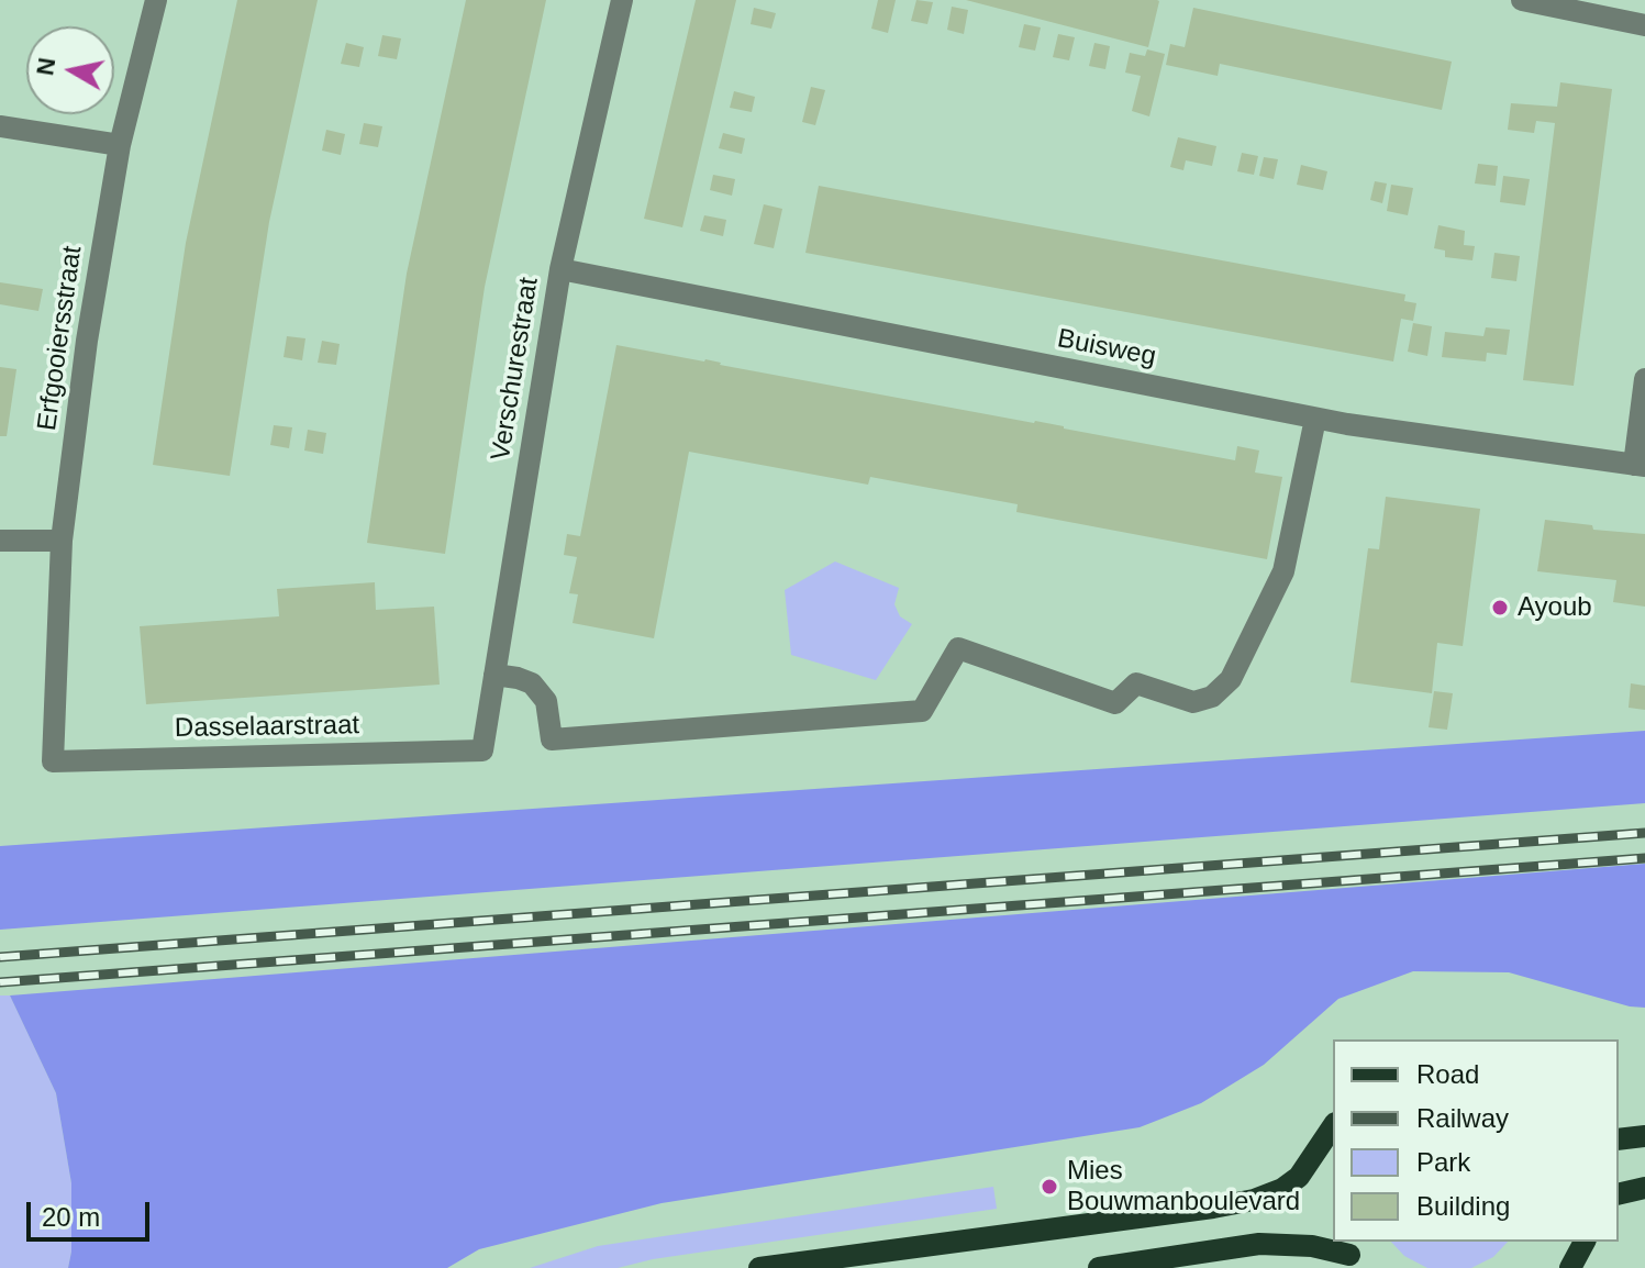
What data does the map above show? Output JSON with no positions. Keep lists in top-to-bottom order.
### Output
{
  "streets": {
    "street": [
      "Erfgooiersstraat",
      "Buisweg",
      "Verschurestraat",
      "Dasselaarstraat"
    ]
  },
  "crossings": [
    ["Erfgooiersstraat", "Dasselaarstraat"],
    ["Buisweg", "Verschurestraat"],
    ["Verschurestraat", "Dasselaarstraat"]
  ],
  "places": ["Ayoub", "Mies Bouwmanboulevard"],
  "legend": [
    "Road",
    "Railway",
    "Park",
    "Building"
  ],
  "scale_bar": "20 m",
  "north": "left"
}
